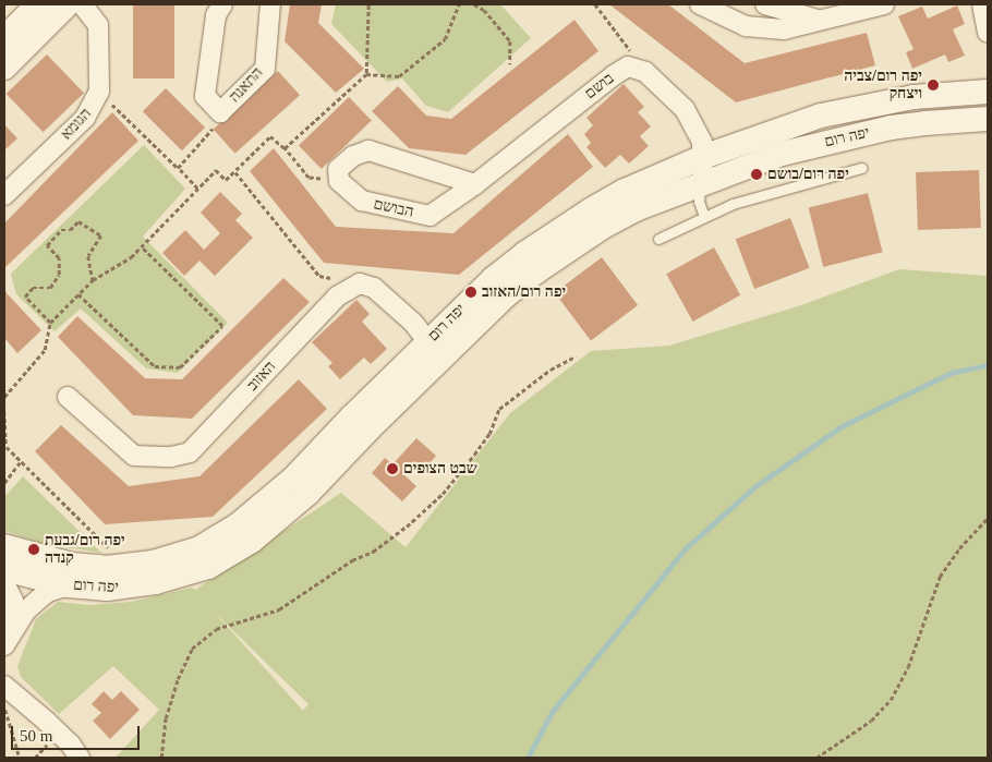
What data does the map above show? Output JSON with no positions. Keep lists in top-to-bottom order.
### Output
{
  "streets": {
    "street": [
      "התאנה",
      "בושם",
      "הגומא",
      "יפה רום",
      "הבושם",
      "האזוב"
    ]
  },
  "crossings": [
    ["בושם", "יפה רום"],
    ["בושם", "הבושם"]
  ],
  "places": [
    "יפה רום/צביה ויצחק",
    "יפה רום/בושם",
    "יפה רום/האזוב",
    "שבט הצופים",
    "יפה רום/גבעת קנדה"
  ],
  "scale_bar": "50 m"
}
